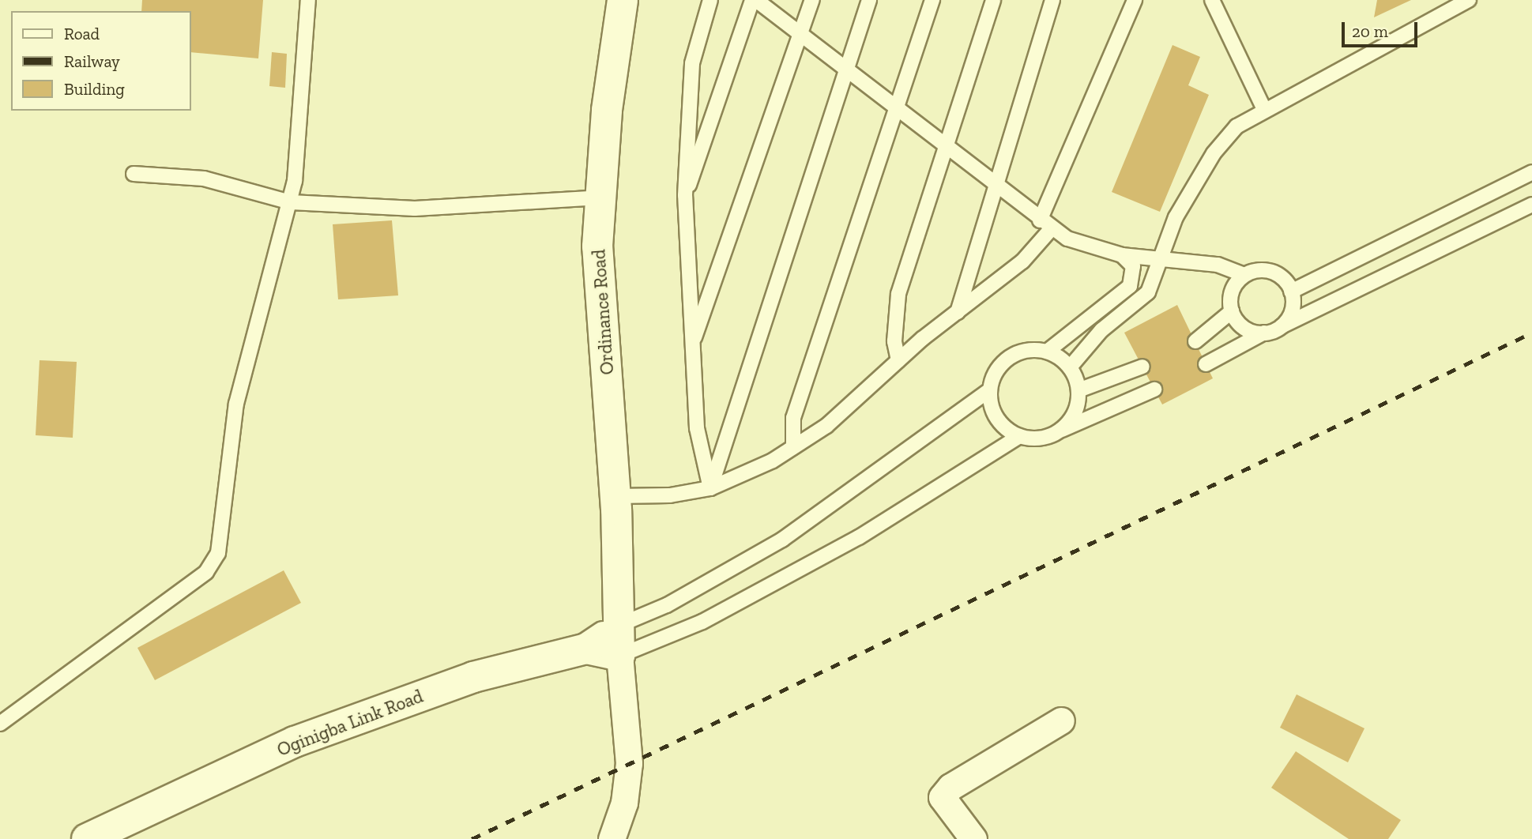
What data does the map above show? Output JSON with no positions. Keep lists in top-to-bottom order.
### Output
{
  "streets": {
    "street": ["Ordinance Road", "Oginigba Link Road"]
  },
  "crossings": [
    ["Ordinance Road", "Oginigba Link Road"]
  ],
  "legend": ["Road", "Railway", "Building"],
  "scale_bar": "20 m"
}
